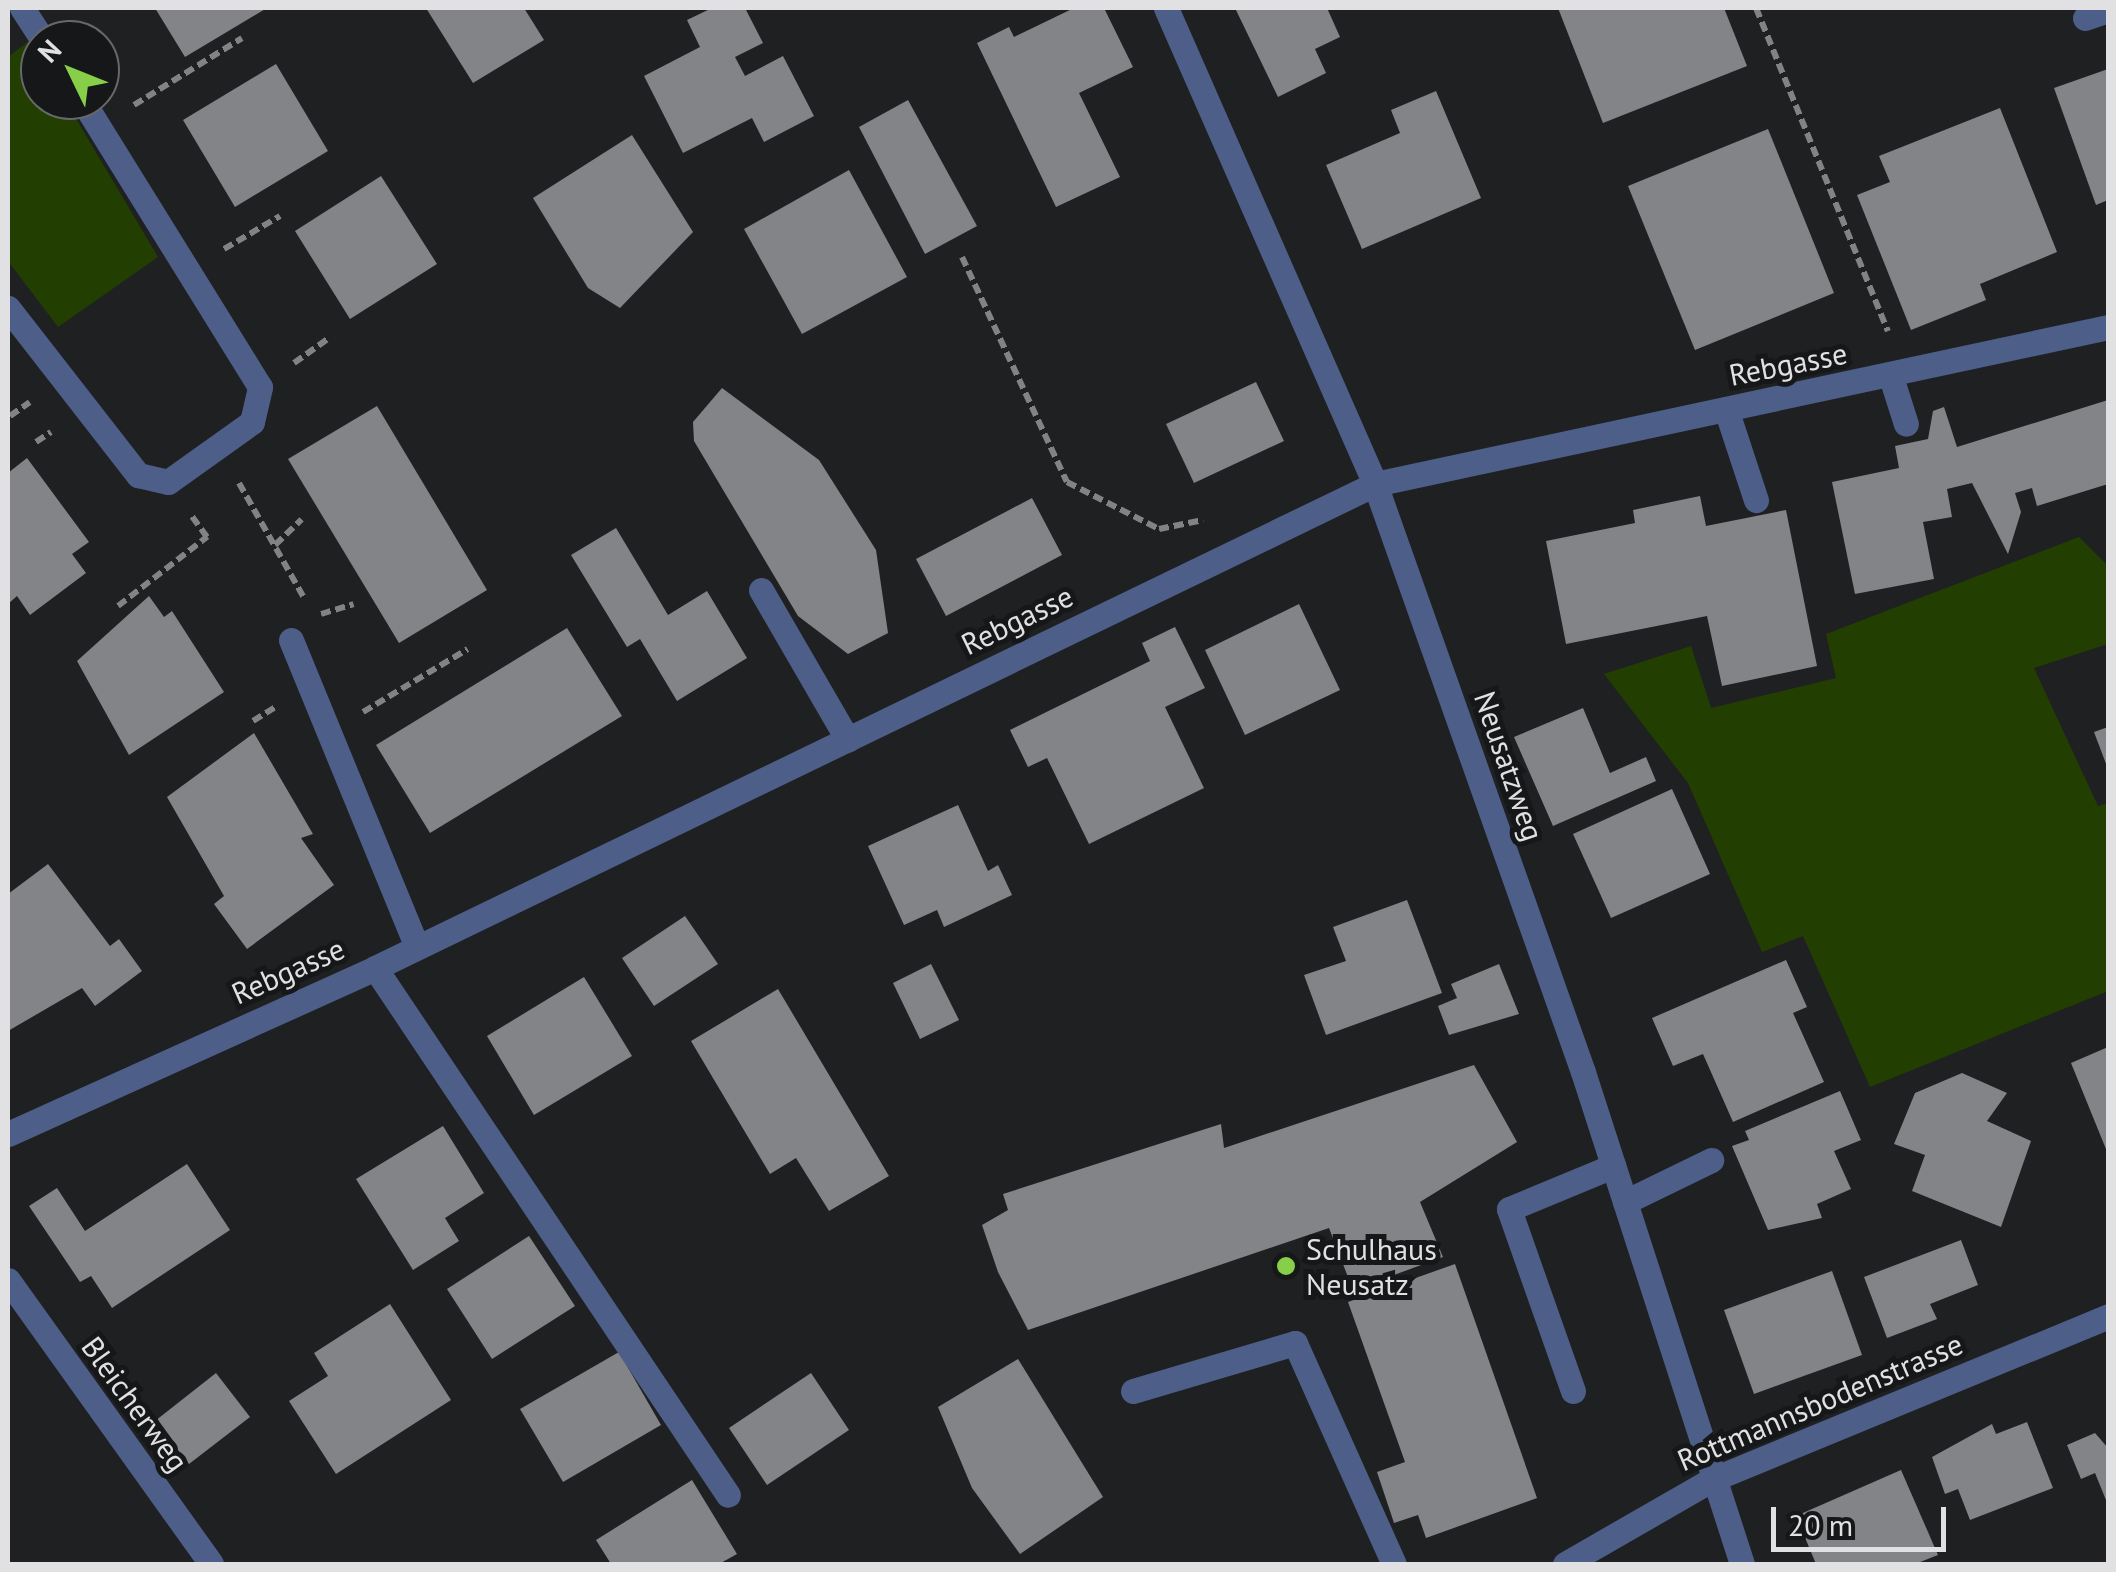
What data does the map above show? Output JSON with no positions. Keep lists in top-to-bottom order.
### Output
{
  "streets": {
    "street": [
      "Rebgasse",
      "Neusatzweg",
      "Rottmannsbodenstrasse",
      "Bleicherweg"
    ]
  },
  "crossings": [
    ["Rebgasse", "Neusatzweg"],
    ["Neusatzweg", "Rottmannsbodenstrasse"]
  ],
  "places": ["Schulhaus Neusatz"],
  "scale_bar": "20 m",
  "north": "top left"
}
